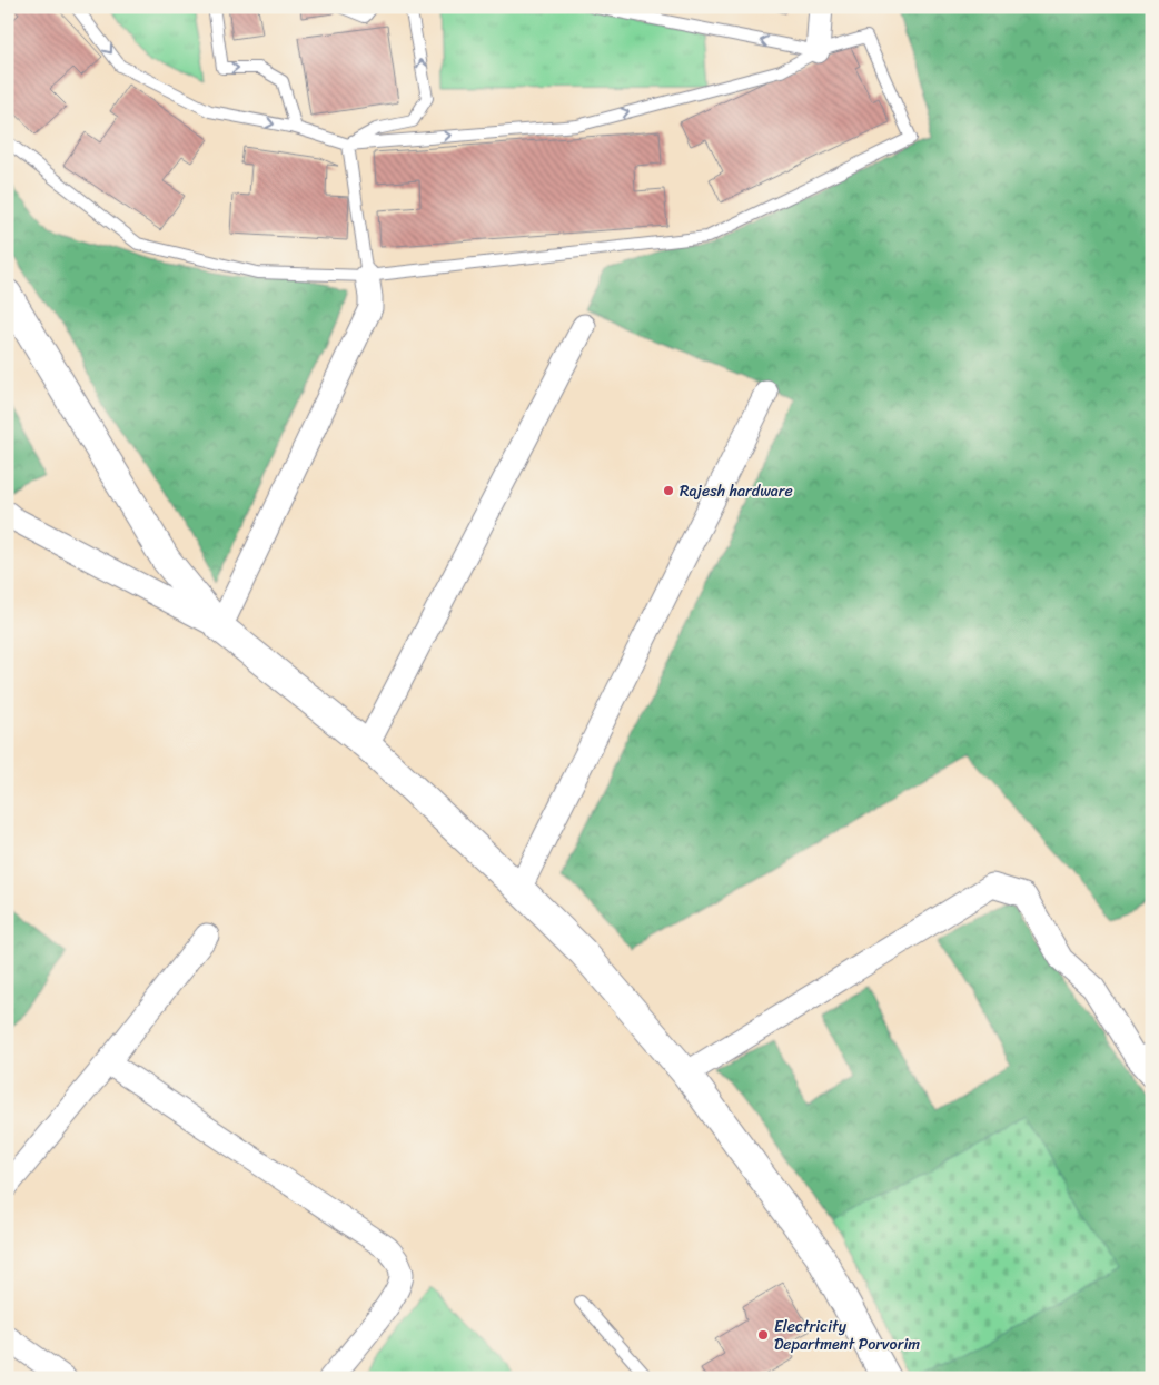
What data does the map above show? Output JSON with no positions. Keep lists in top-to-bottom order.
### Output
{
  "places": ["Rajesh hardware", "Electricity Department Porvorim"]
}
